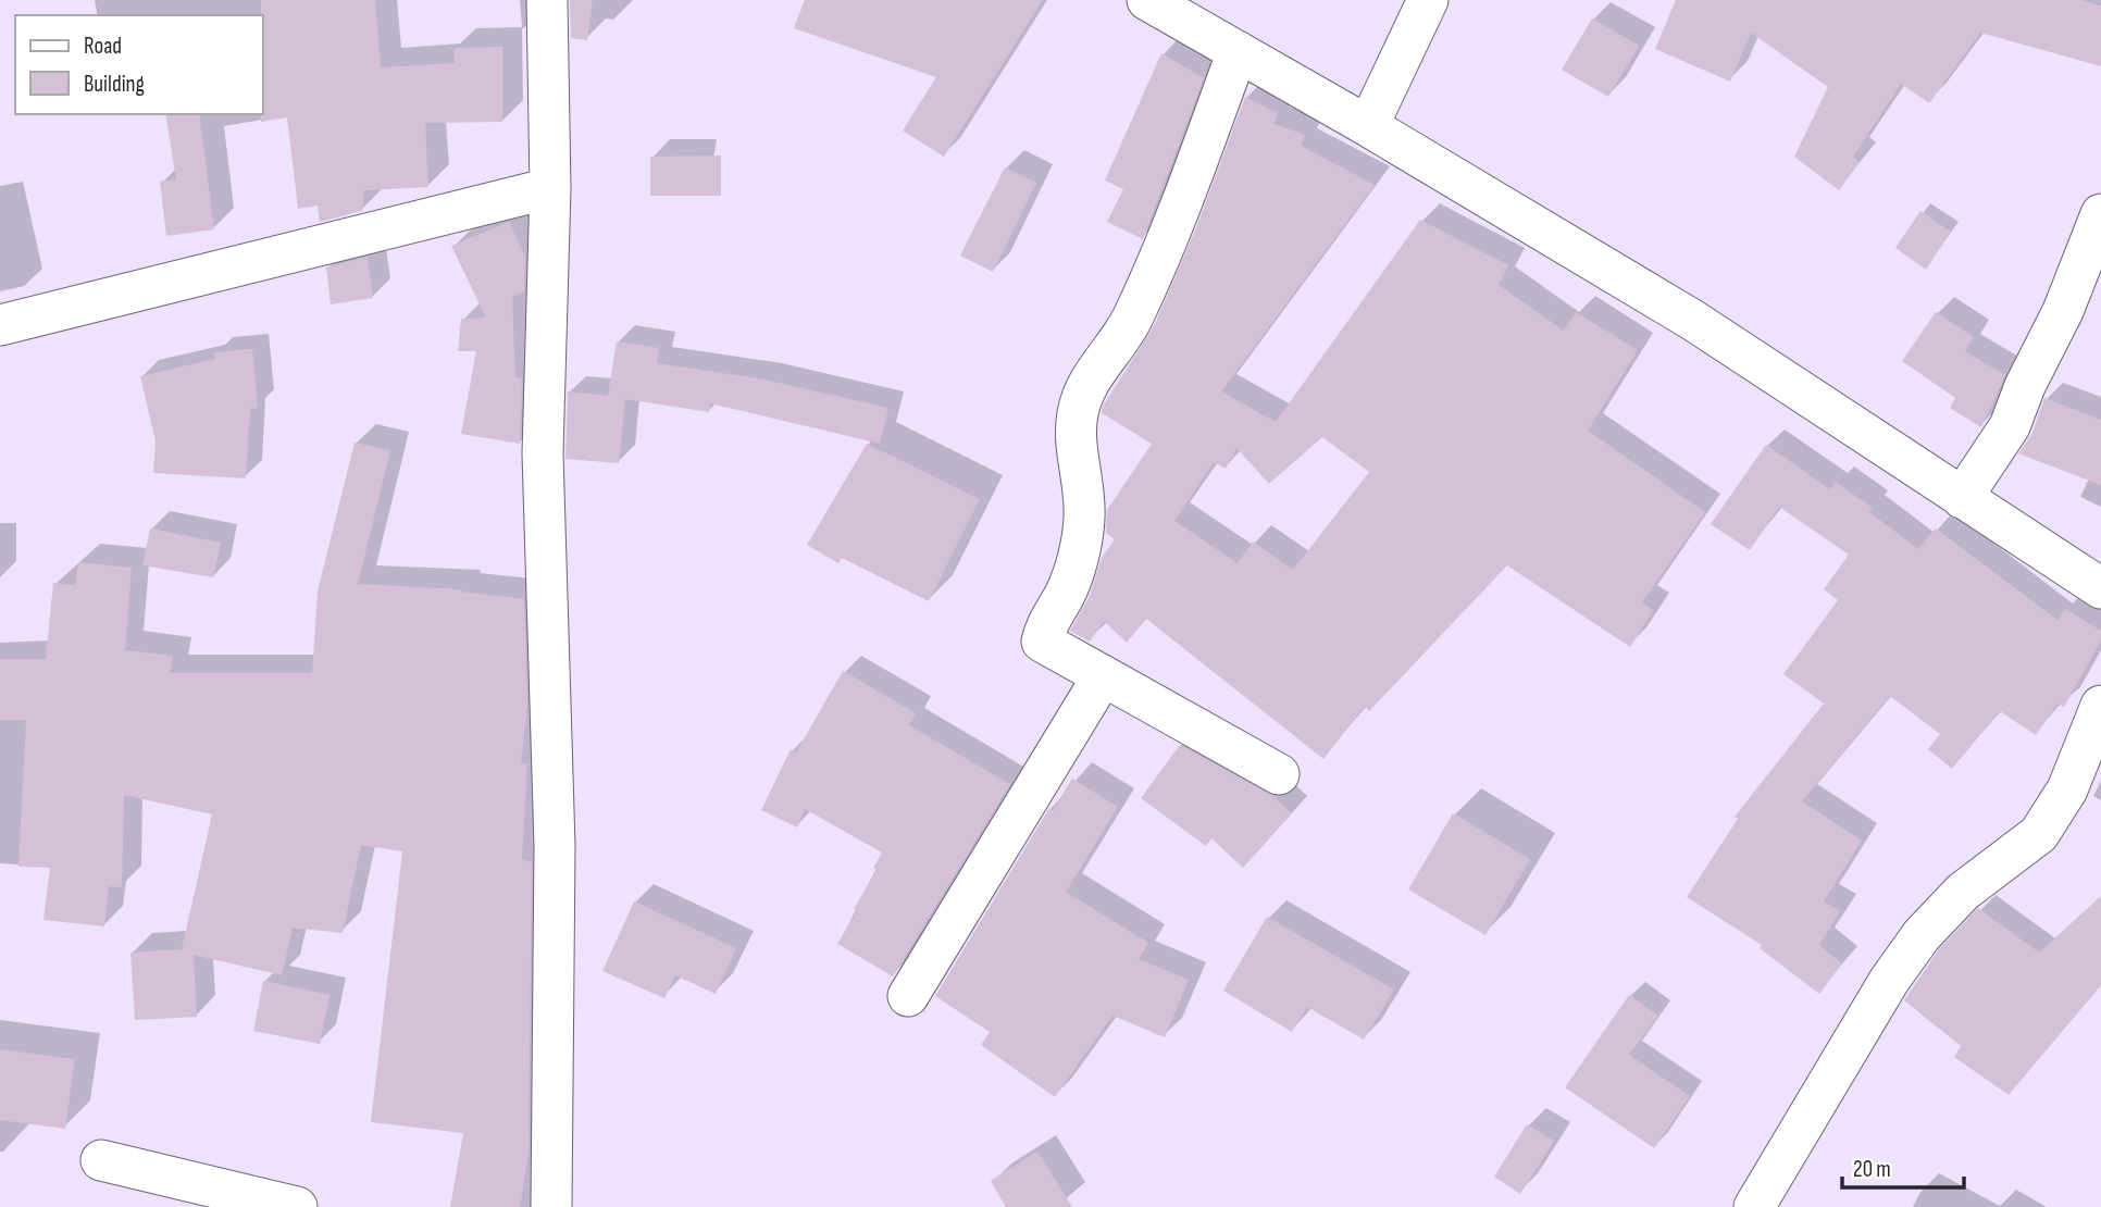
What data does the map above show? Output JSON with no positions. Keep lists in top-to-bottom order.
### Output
{
  "legend": ["Road", "Building"],
  "scale_bar": "20 m"
}
